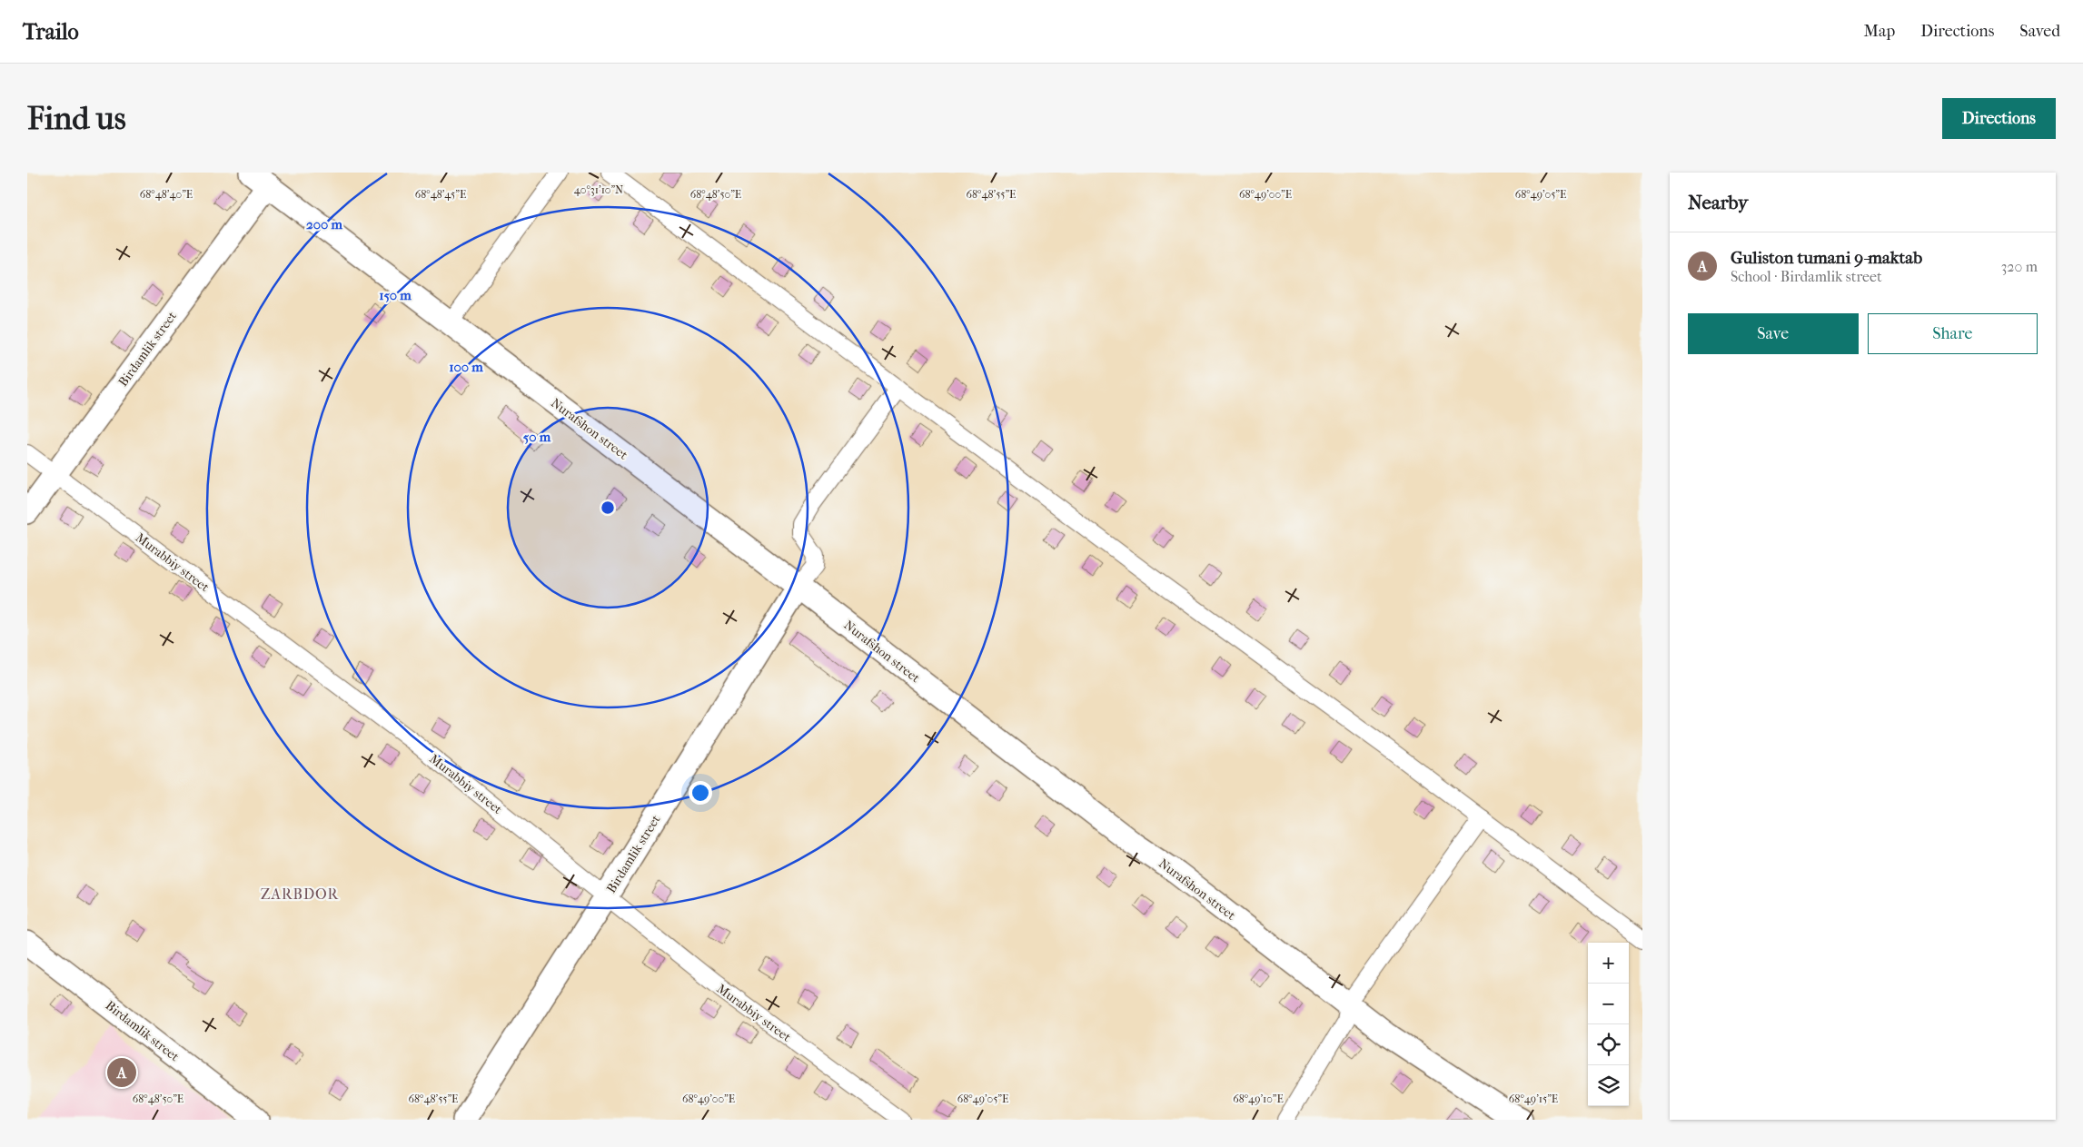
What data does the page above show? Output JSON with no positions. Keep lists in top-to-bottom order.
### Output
{
  "streets": {
    "street": ["Birdamlik street", "Nurafshon street", "Murabbiy street"]
  },
  "crossings": [
    ["Birdamlik street", "Nurafshon street"],
    ["Birdamlik street", "Murabbiy street"]
  ],
  "districts": ["ZARBDOR"],
  "page": {
    "header": "Trailo",
    "nav": ["Map", "Directions", "Saved"],
    "buttons": [
      "Directions",
      ["Save", "Share"]
    ],
    "title": "Find us",
    "heading": "Nearby",
    "list": [
      {
        "mark": "A",
        "name": "Guliston tumani 9-maktab",
        "note": "School · Birdamlik street",
        "value": "320 m"
      }
    ],
    "map_buttons": ["+", "−"],
    "pins": "A"
  },
  "coordinates": [
    "40°31'10\"N",
    "68°48'50\"E",
    "68°48'55\"E",
    "68°49'05\"E",
    "68°48'40\"E",
    "68°48'45\"E",
    "68°49'00\"E",
    "68°49'10\"E",
    "68°49'15\"E"
  ],
  "rings": [
    "200 m",
    "150 m",
    "100 m",
    "50 m"
  ]
}
